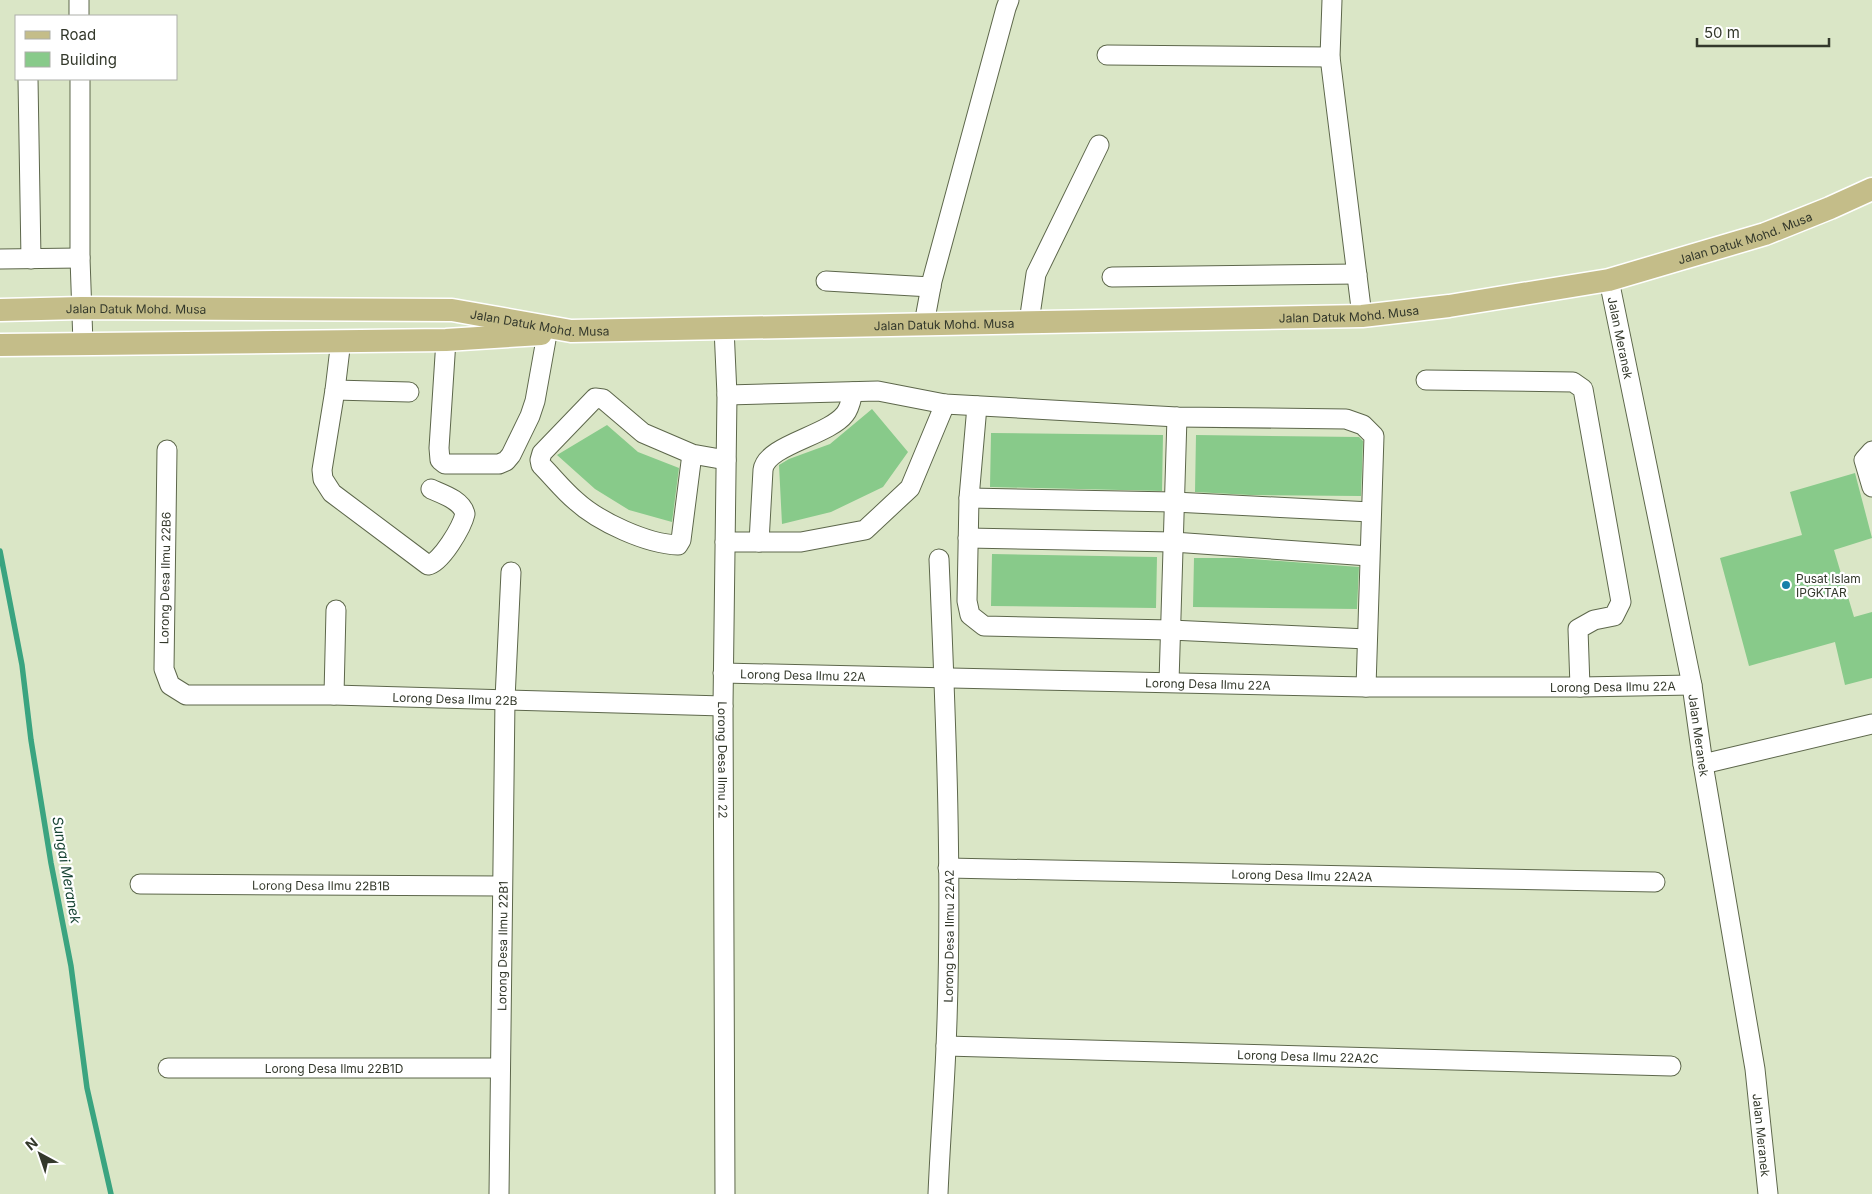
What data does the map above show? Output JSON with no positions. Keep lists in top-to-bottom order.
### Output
{
  "streets": {
    "main road": ["Jalan Datuk Mohd. Musa"],
    "street": [
      "Jalan Meranek",
      "Lorong Desa Ilmu 22B6",
      "Lorong Desa Ilmu 22A",
      "Lorong Desa Ilmu 22B",
      "Lorong Desa Ilmu 22",
      "Lorong Desa Ilmu 22A2A",
      "Lorong Desa Ilmu 22B1B",
      "Lorong Desa Ilmu 22A2",
      "Lorong Desa Ilmu 22B1",
      "Lorong Desa Ilmu 22A2C",
      "Lorong Desa Ilmu 22B1D"
    ]
  },
  "crossings": [
    ["Jalan Datuk Mohd. Musa", "Jalan Meranek"],
    ["Jalan Datuk Mohd. Musa", "Lorong Desa Ilmu 22"],
    ["Jalan Meranek", "Lorong Desa Ilmu 22A"],
    ["Lorong Desa Ilmu 22B6", "Lorong Desa Ilmu 22B"],
    ["Lorong Desa Ilmu 22A", "Lorong Desa Ilmu 22"],
    ["Lorong Desa Ilmu 22A", "Lorong Desa Ilmu 22A2"],
    ["Lorong Desa Ilmu 22B", "Lorong Desa Ilmu 22"],
    ["Lorong Desa Ilmu 22B", "Lorong Desa Ilmu 22B1"],
    ["Lorong Desa Ilmu 22A2A", "Lorong Desa Ilmu 22A2"],
    ["Lorong Desa Ilmu 22B1B", "Lorong Desa Ilmu 22B1"],
    ["Lorong Desa Ilmu 22A2", "Lorong Desa Ilmu 22A2C"],
    ["Lorong Desa Ilmu 22B1", "Lorong Desa Ilmu 22B1D"]
  ],
  "water": ["Sungai Meranek"],
  "places": ["Pusat Islam IPGKTAR"],
  "legend": ["Road", "Building"],
  "scale_bar": "50 m",
  "north": "top left"
}
